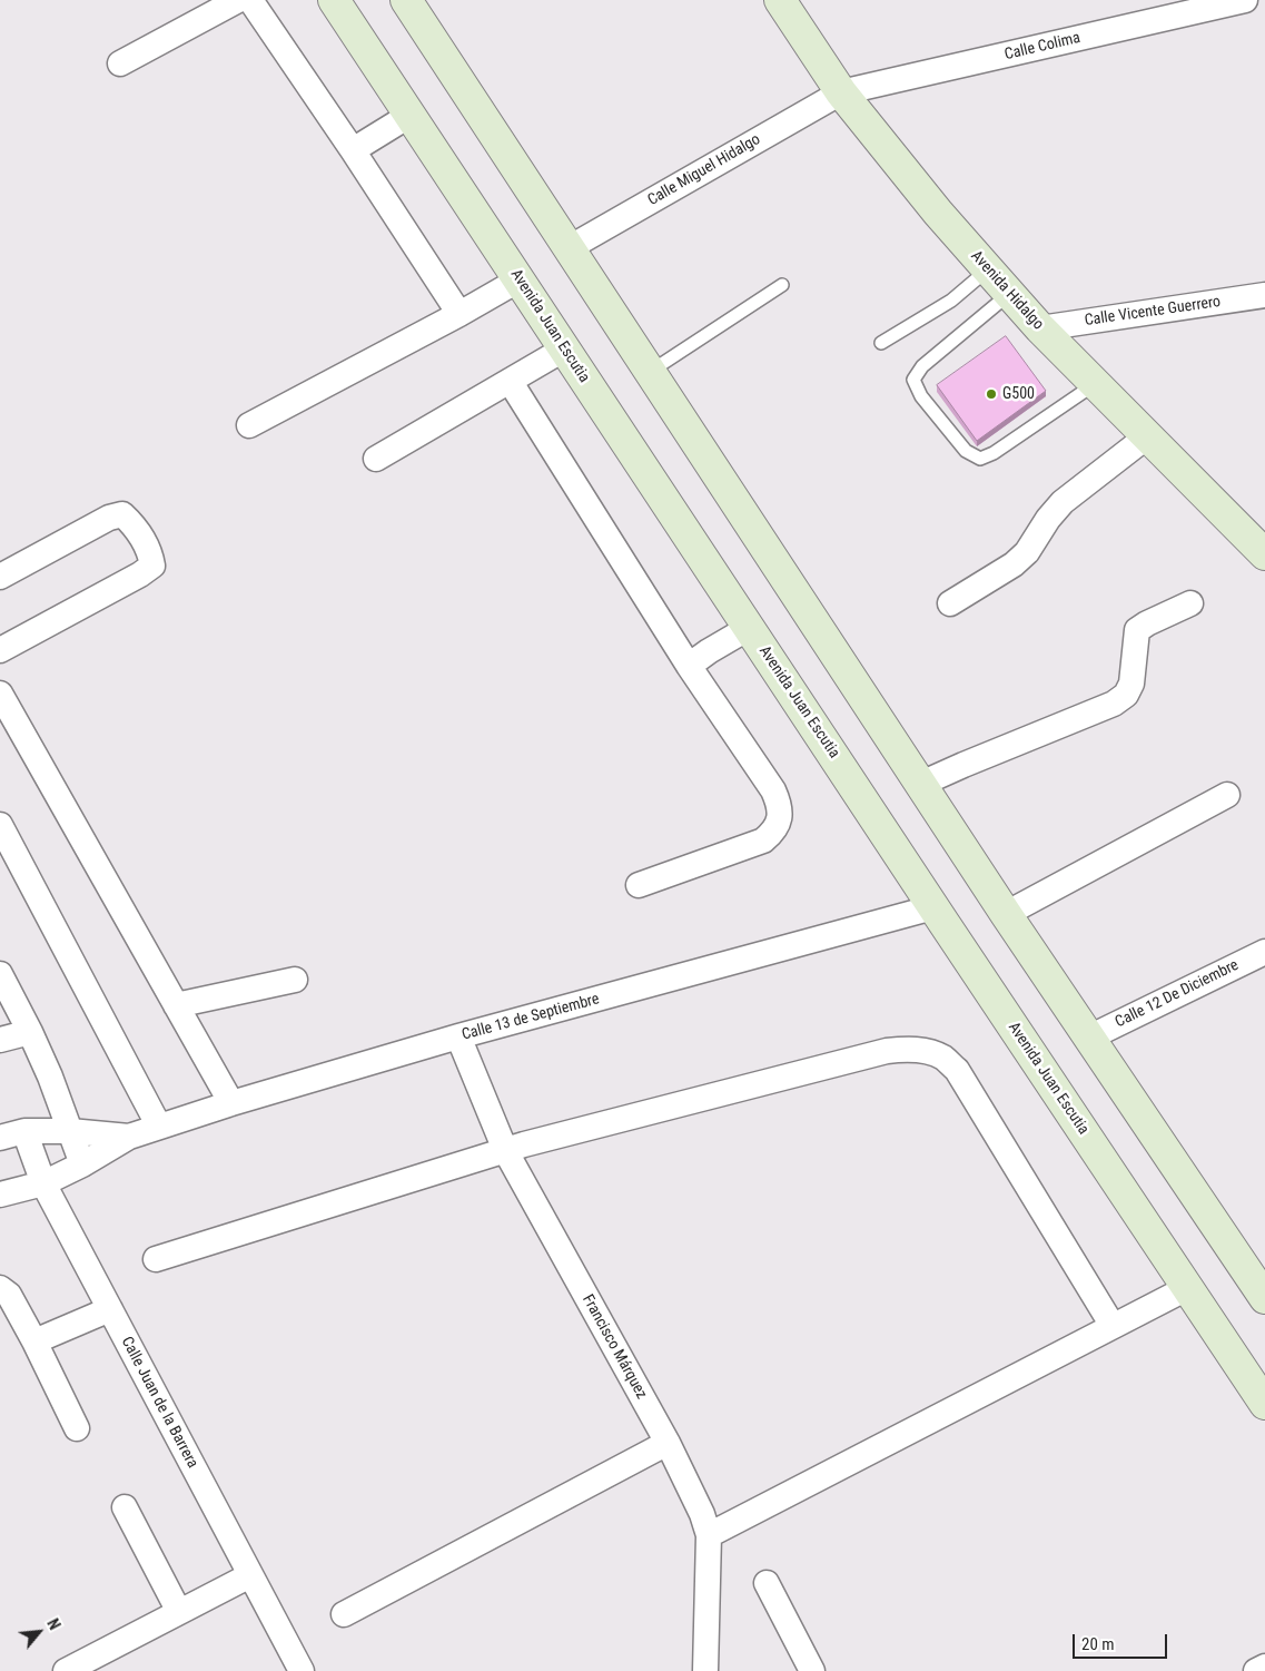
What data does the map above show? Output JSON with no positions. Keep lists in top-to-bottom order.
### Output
{
  "streets": {
    "main road": ["Avenida Hidalgo", "Avenida Juan Escutia"],
    "street": [
      "Calle Colima",
      "Calle Miguel Hidalgo",
      "Calle Vicente Guerrero",
      "Calle 12 De Diciembre",
      "Calle 13 de Septiembre",
      "Francisco Márquez",
      "Calle Juan de la Barrera"
    ]
  },
  "crossings": [
    ["Calle Colima", "Calle Miguel Hidalgo"],
    ["Calle Colima", "Avenida Hidalgo"],
    ["Calle Miguel Hidalgo", "Avenida Hidalgo"],
    ["Avenida Hidalgo", "Calle Vicente Guerrero"],
    ["Avenida Juan Escutia", "Calle 13 de Septiembre"],
    ["Calle 13 de Septiembre", "Francisco Márquez"],
    ["Calle 13 de Septiembre", "Calle Juan de la Barrera"]
  ],
  "places": ["G500"],
  "scale_bar": "20 m",
  "north": "top right"
}
